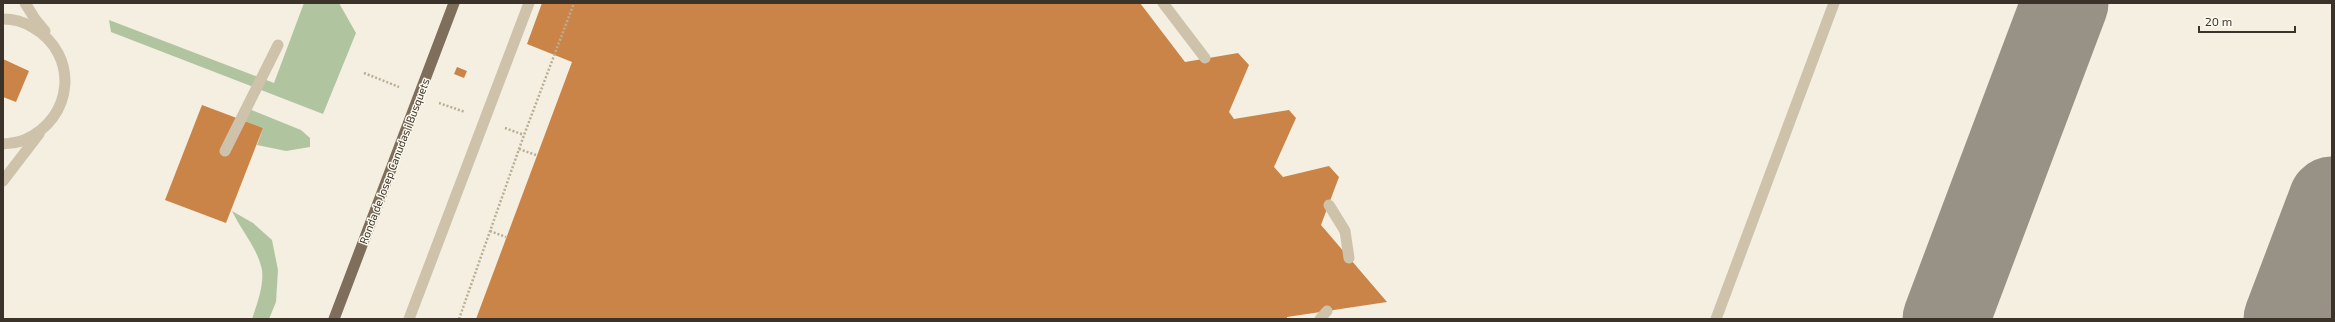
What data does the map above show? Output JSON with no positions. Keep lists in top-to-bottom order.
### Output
{
  "streets": {
    "main road": ["Ronda de Josep Canudas i Busquets"]
  },
  "scale_bar": "20 m"
}
